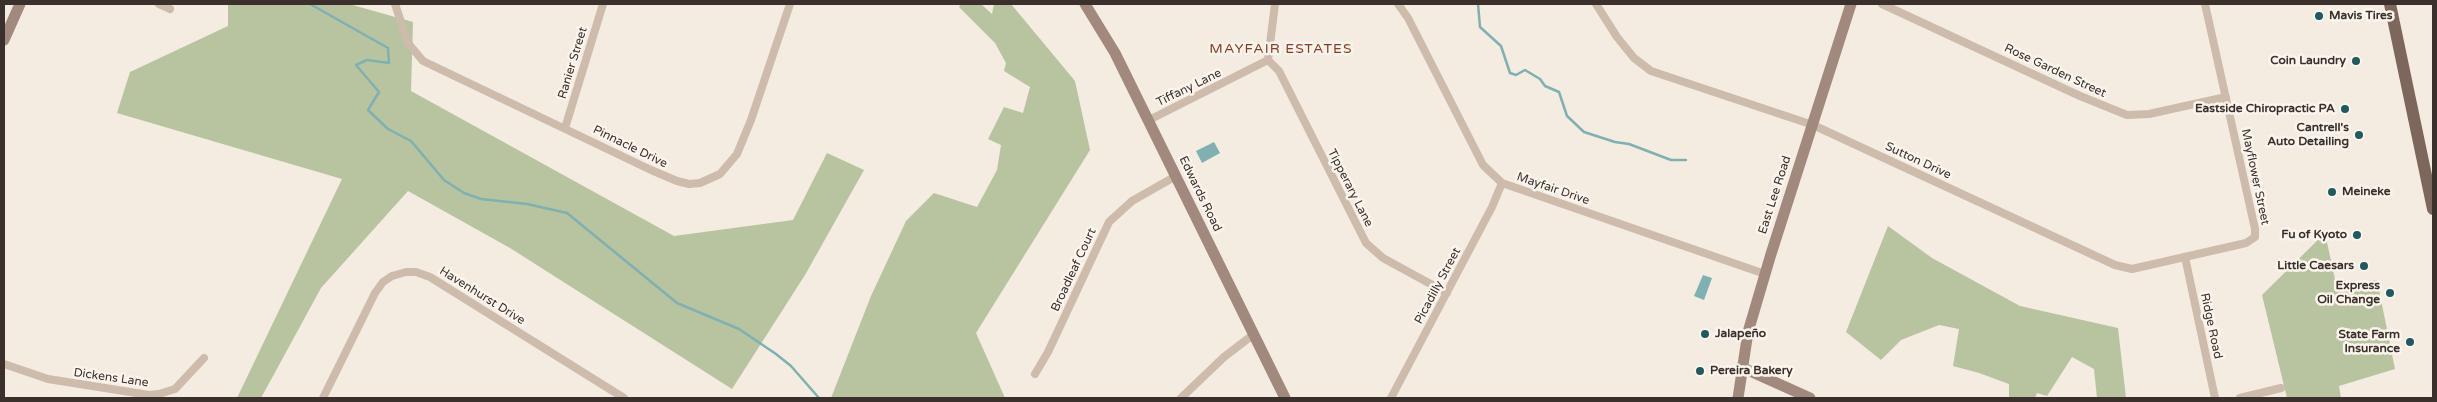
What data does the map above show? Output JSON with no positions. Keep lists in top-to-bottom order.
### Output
{
  "streets": {
    "street": [
      "Ranier Street",
      "Rose Garden Street",
      "Tiffany Lane",
      "Pinnacle Drive",
      "Sutton Drive",
      "Mayflower Street",
      "Tipperary Lane",
      "Mayfair Drive",
      "Edwards Road",
      "East Lee Road",
      "Broadleaf Court",
      "Picadilly Street",
      "Havenhurst Drive",
      "Ridge Road",
      "Dickens Lane"
    ]
  },
  "crossings": [
    ["Ranier Street", "Pinnacle Drive"],
    ["Rose Garden Street", "Mayflower Street"],
    ["Tiffany Lane", "Tipperary Lane"],
    ["Tiffany Lane", "Edwards Road"],
    ["Sutton Drive", "Mayflower Street"],
    ["Sutton Drive", "East Lee Road"],
    ["Sutton Drive", "Ridge Road"],
    ["Tipperary Lane", "Picadilly Street"],
    ["Mayfair Drive", "East Lee Road"],
    ["Mayfair Drive", "Picadilly Street"],
    ["Edwards Road", "Broadleaf Court"]
  ],
  "districts": ["MAYFAIR ESTATES"],
  "places": [
    "Mavis Tires",
    "Coin Laundry",
    "Eastside Chiropractic PA",
    "Cantrell's Auto Detailing",
    "Meineke",
    "Fu of Kyoto",
    "Little Caesars",
    "Express Oil Change",
    "Jalapeño",
    "State Farm Insurance",
    "Pereira Bakery"
  ]
}
